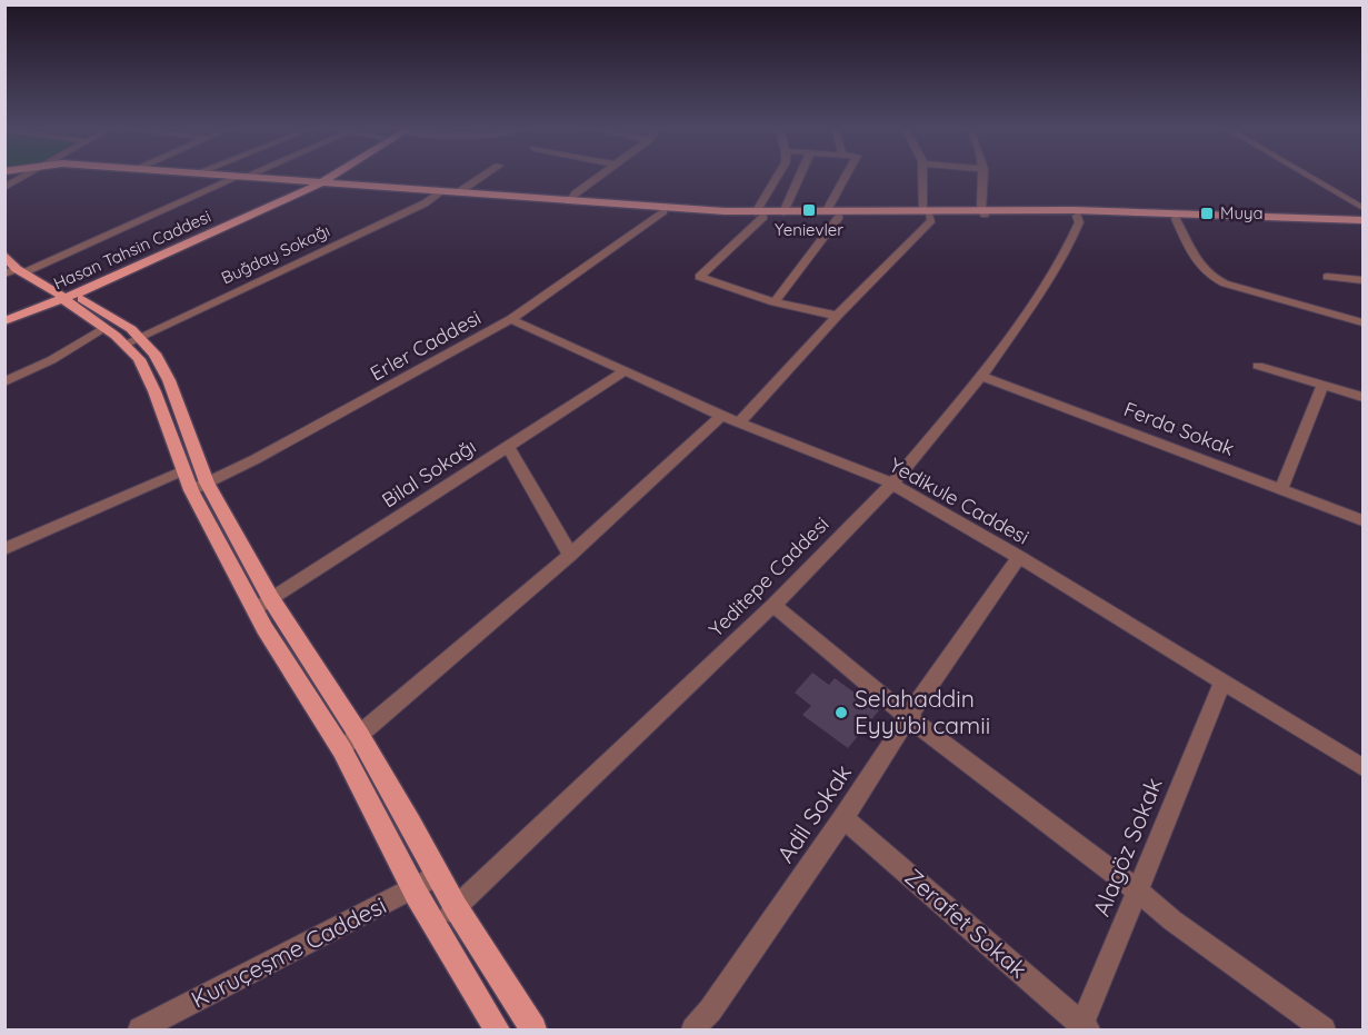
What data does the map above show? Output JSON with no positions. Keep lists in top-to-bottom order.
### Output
{
  "streets": {
    "main road": ["Hasan Tahsin Caddesi"],
    "street": [
      "Buğday Sokağı",
      "Erler Caddesi",
      "Ferda Sokak",
      "Bilal Sokağı",
      "Yedikule Caddesi",
      "Yeditepe Caddesi",
      "Adil Sokak",
      "Alagöz Sokak",
      "Zerafet Sokak",
      "Kuruçeşme Caddesi"
    ]
  },
  "crossings": [
    ["Erler Caddesi", "Yedikule Caddesi"],
    ["Ferda Sokak", "Yeditepe Caddesi"],
    ["Bilal Sokağı", "Yedikule Caddesi"],
    ["Yedikule Caddesi", "Yeditepe Caddesi"],
    ["Yedikule Caddesi", "Adil Sokak"],
    ["Yedikule Caddesi", "Alagöz Sokak"],
    ["Adil Sokak", "Zerafet Sokak"],
    ["Alagöz Sokak", "Zerafet Sokak"]
  ],
  "places": {
    "transit": ["Yenievler", "Muya"],
    "other": ["Selahaddin Eyyübi camii"]
  }
}
